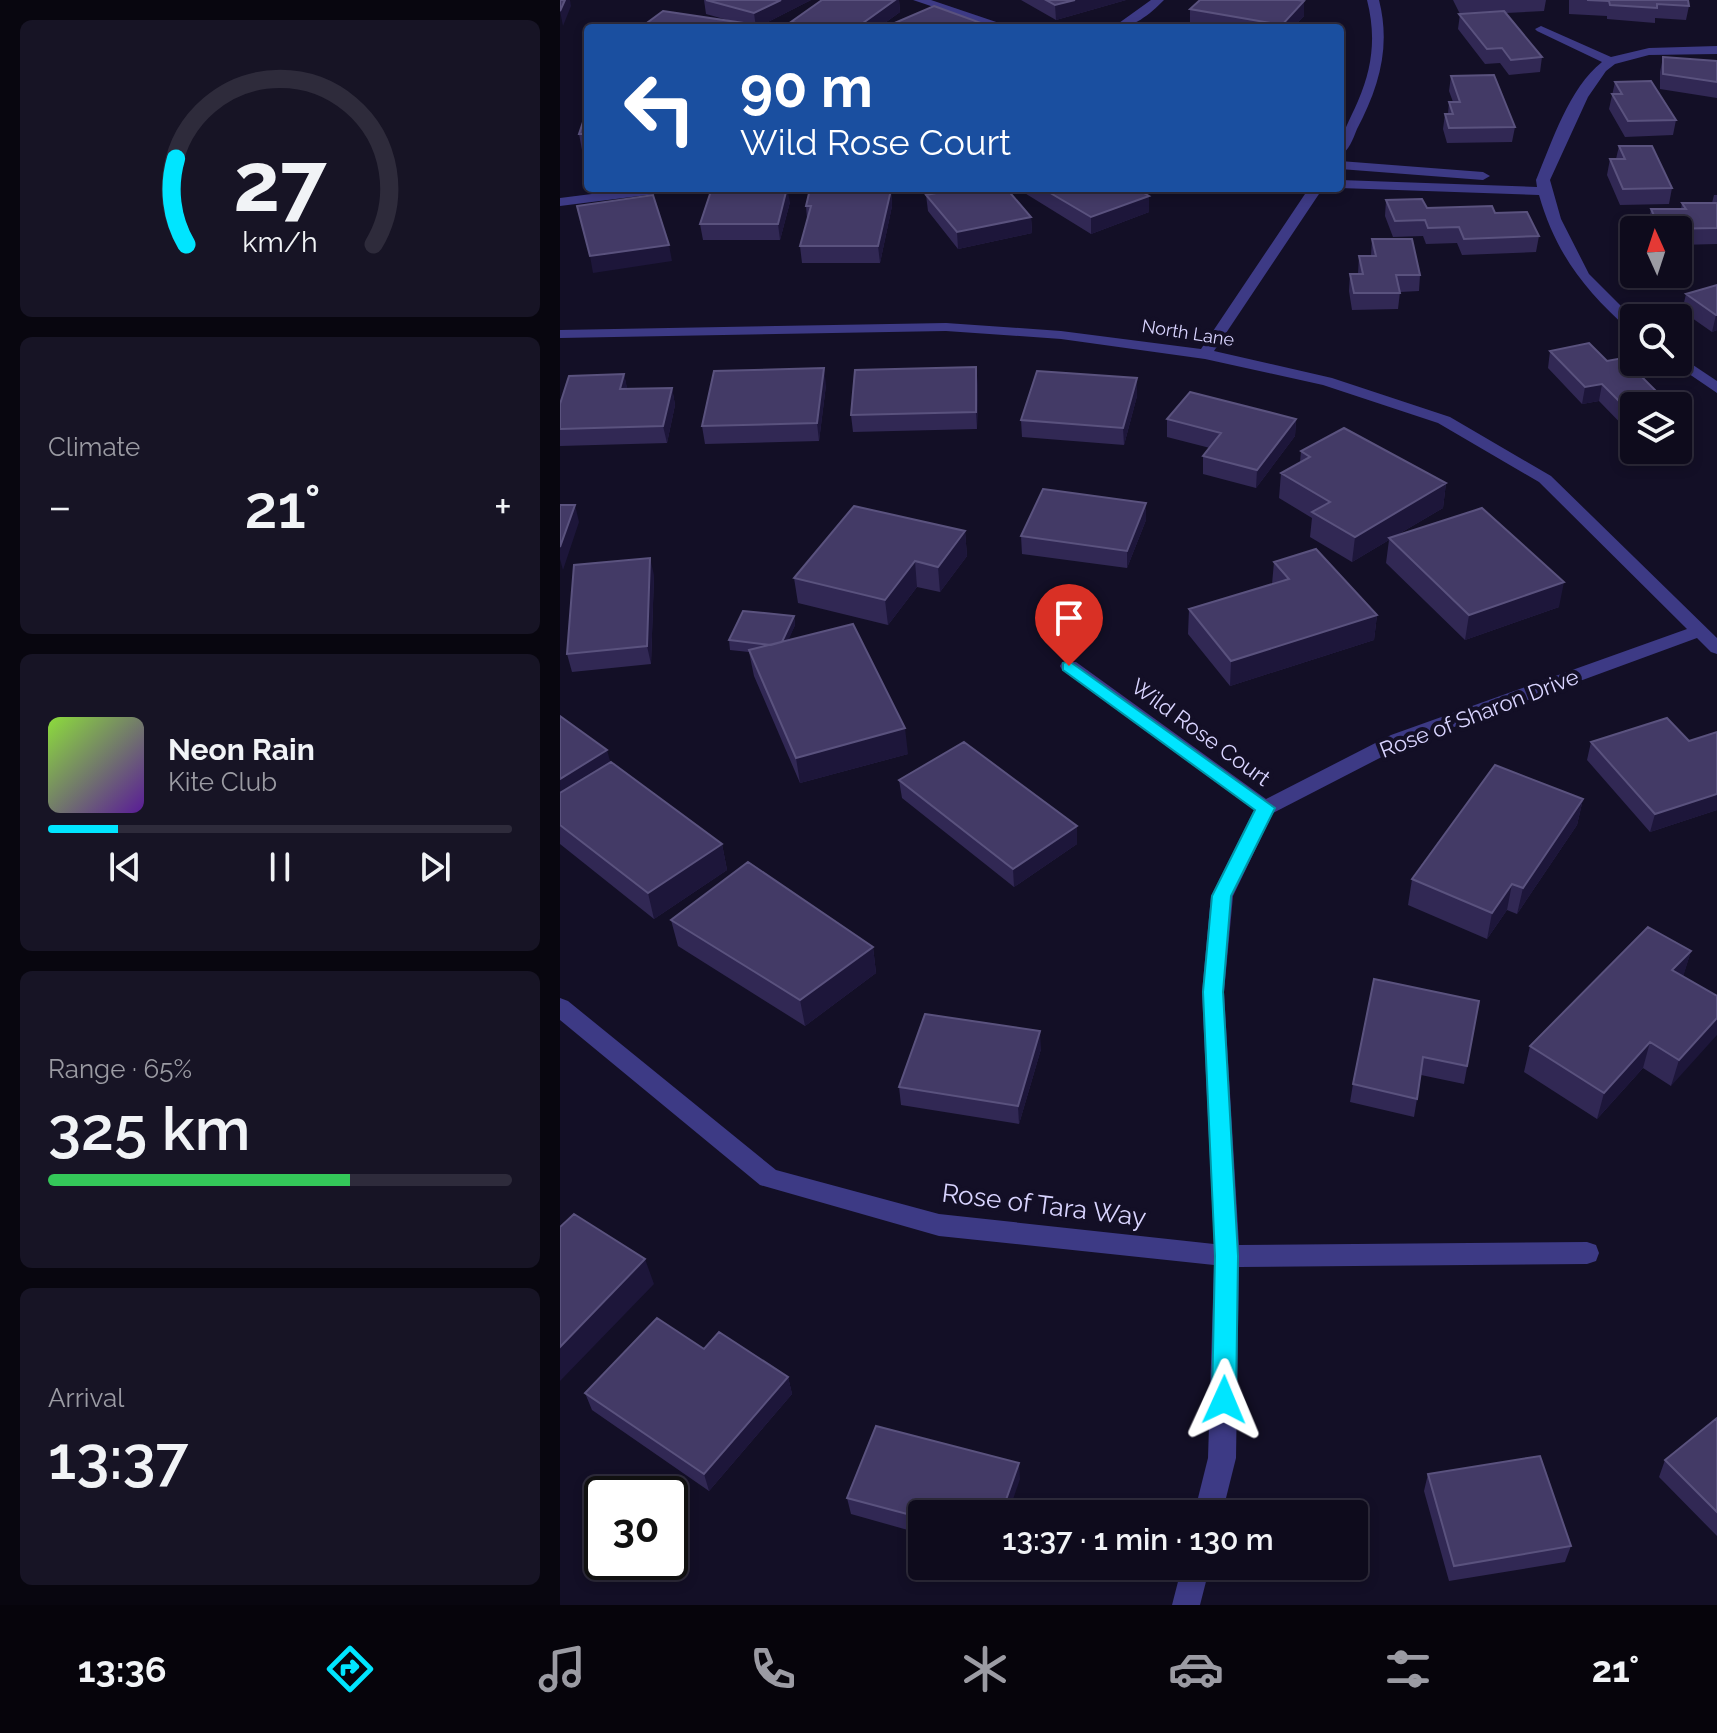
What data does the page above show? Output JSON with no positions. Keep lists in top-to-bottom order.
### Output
{
  "streets": {
    "street": [
      "North Lane",
      "Rose of Sharon Drive",
      "Wild Rose Court",
      "Rose of Tara Way"
    ]
  },
  "crossings": [
    ["North Lane", "Rose of Sharon Drive"],
    ["Rose of Sharon Drive", "Wild Rose Court"]
  ],
  "north": "top",
  "page": {
    "turn": ["90 m", "Wild Rose Court"],
    "tile": [
      "Climate",
      ["Range · 65%", "325 km"],
      ["Arrival", "13:37"]
    ],
    "heat": ["−", "21°", "+"],
    "song": ["Neon Rain", "Kite Club"],
    "limit": "30",
    "trip": "13:37 · 1 min · 130 m",
    "tabs": ["13:36", "21°"],
    "gauge": ["27", "km/h"]
  }
}
